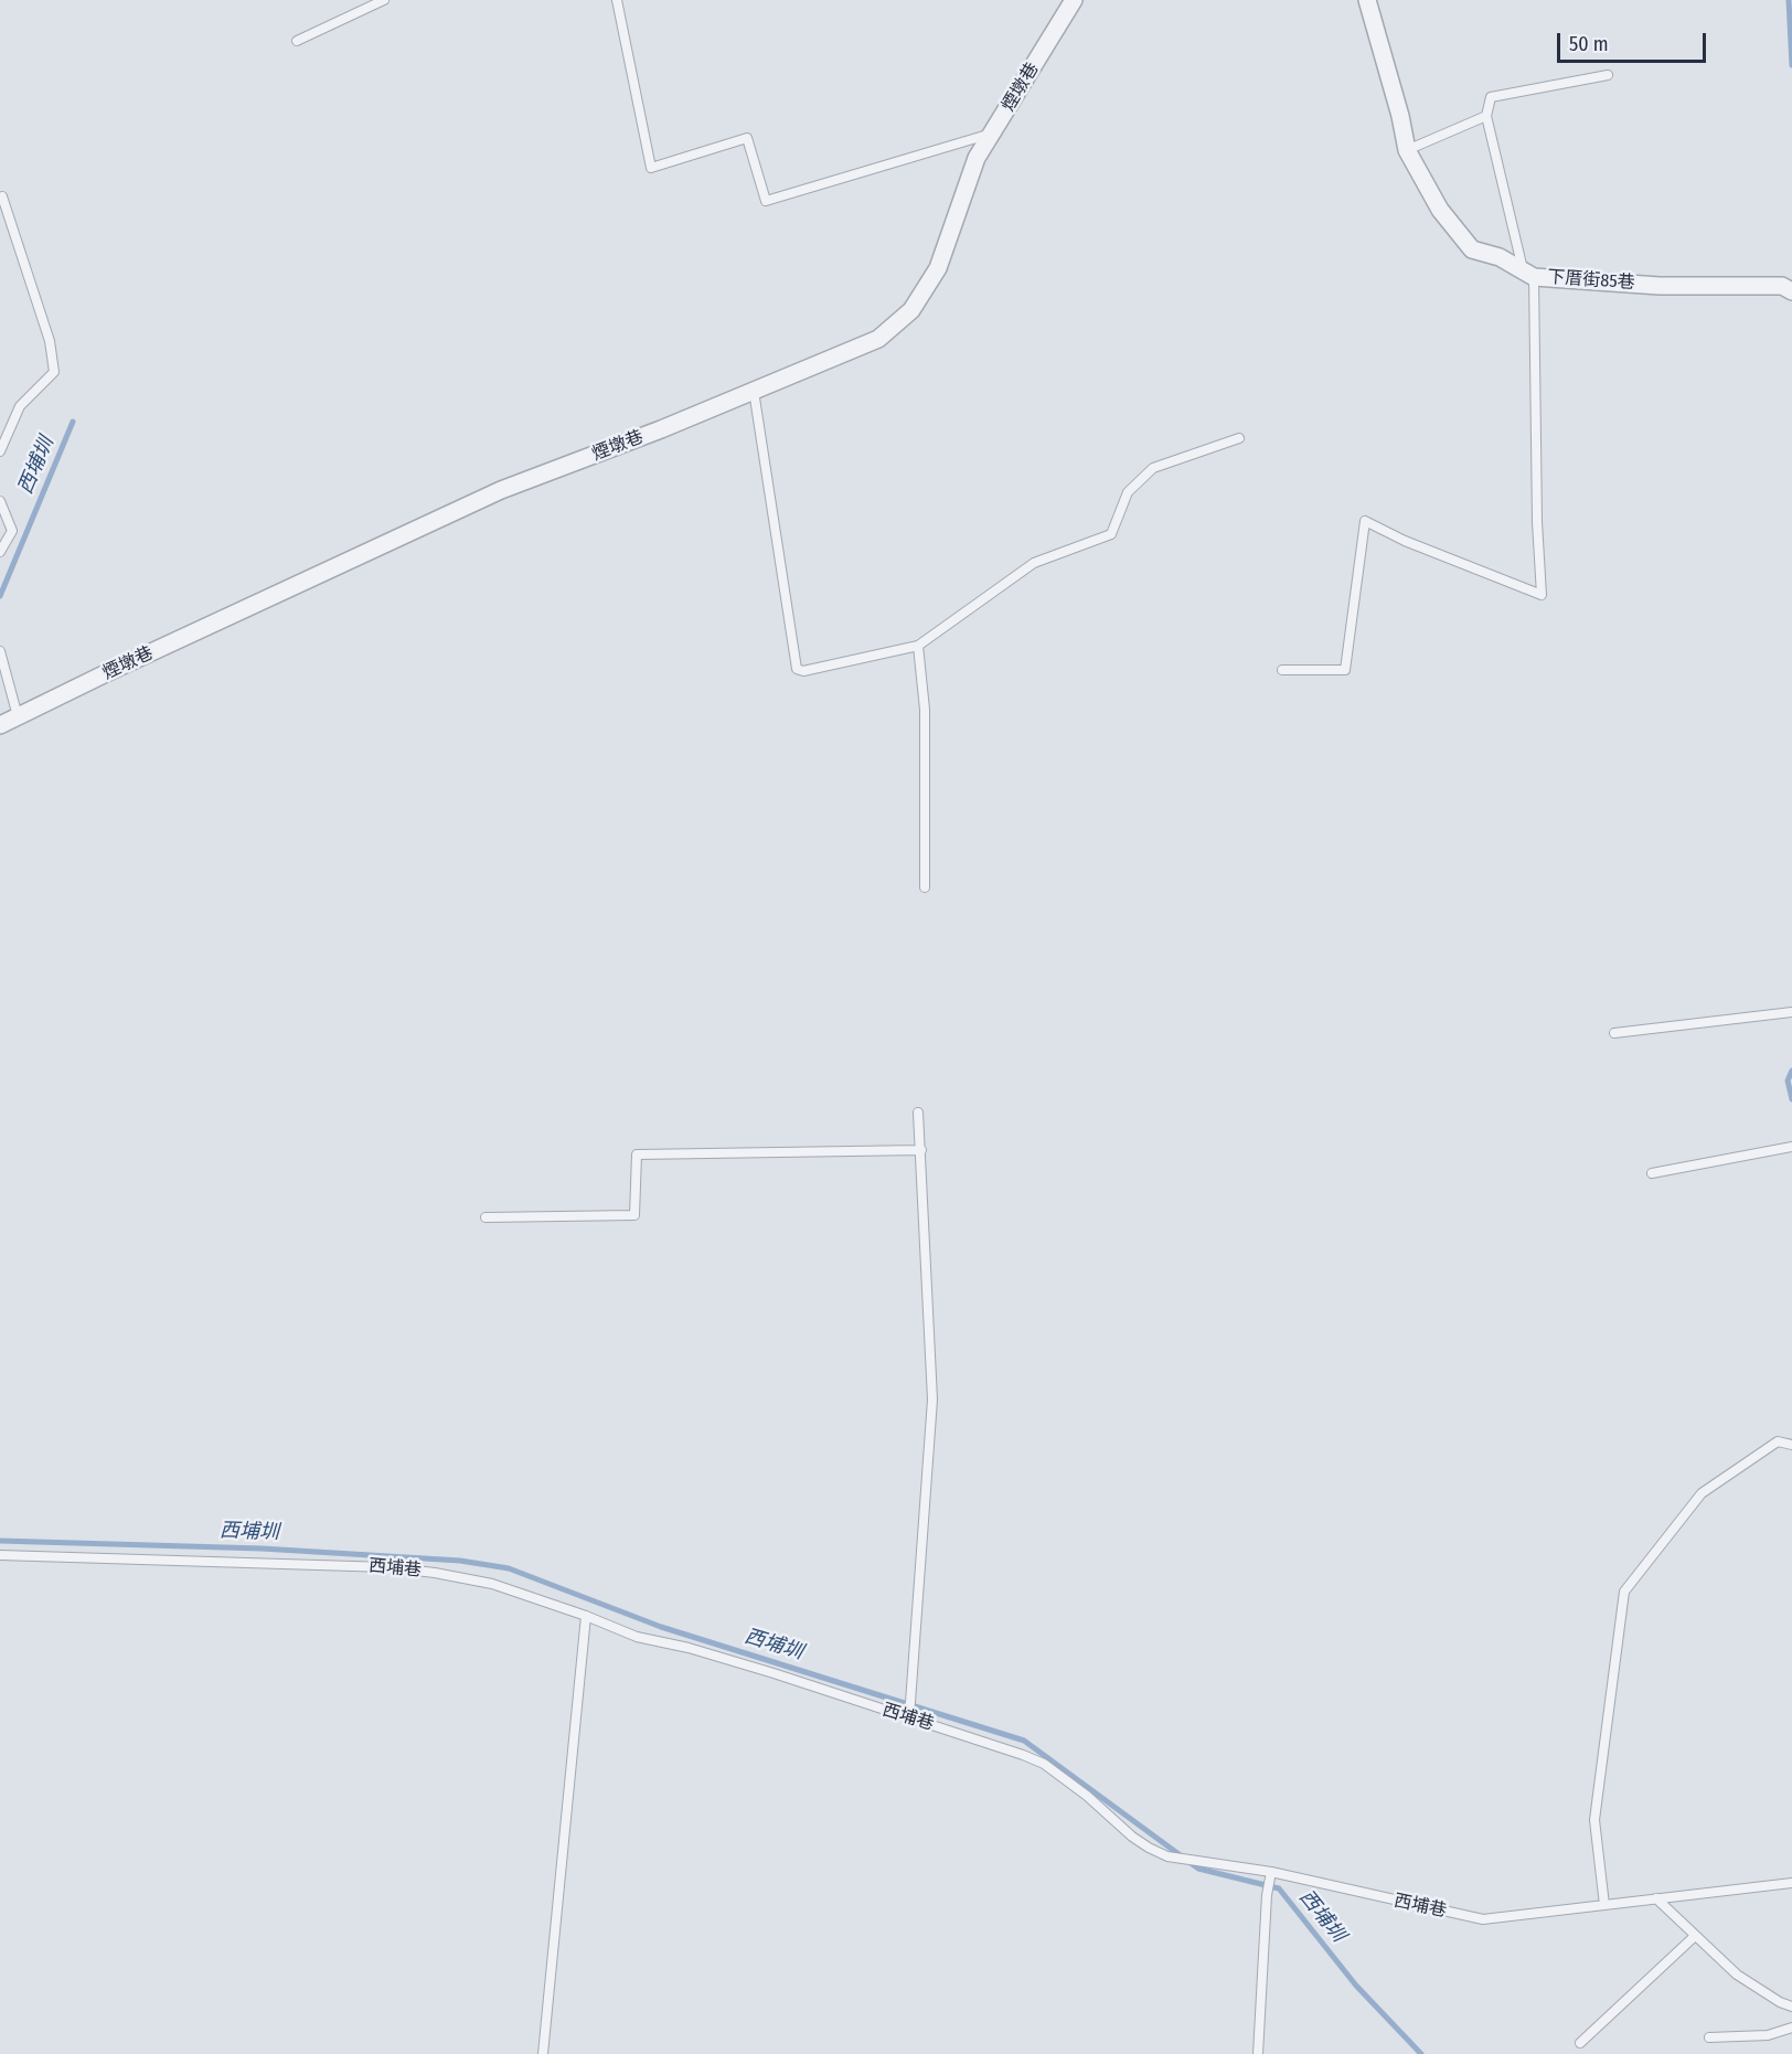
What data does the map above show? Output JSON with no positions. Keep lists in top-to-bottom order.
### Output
{
  "streets": {
    "street": ["煙墩巷", "下厝街85巷"],
    "lane": ["西埔巷"]
  },
  "water": ["西埔圳"],
  "scale_bar": "50 m"
}
